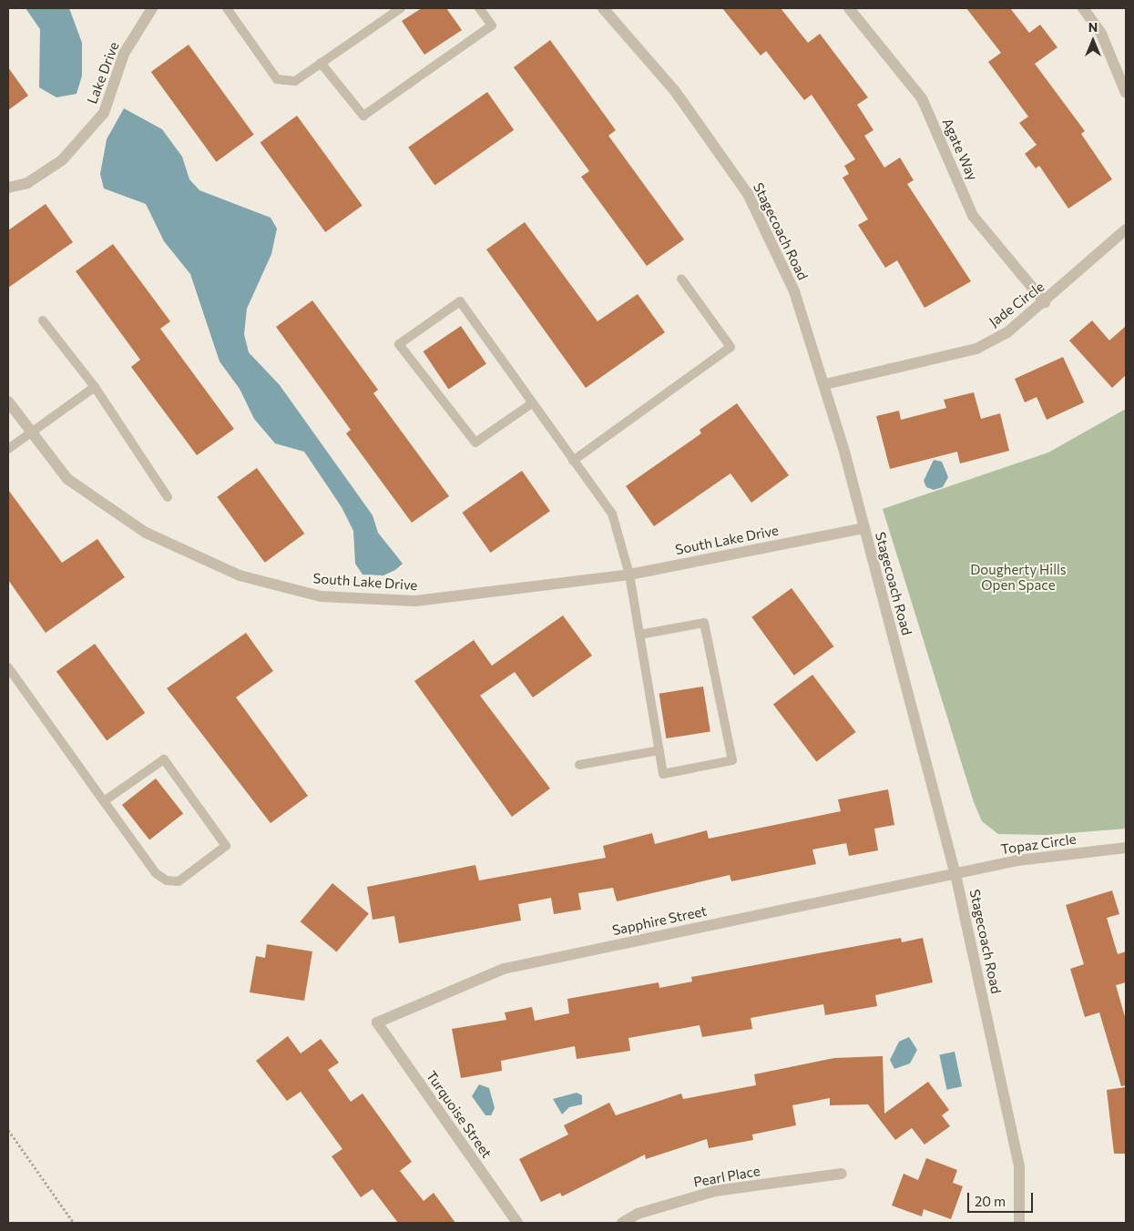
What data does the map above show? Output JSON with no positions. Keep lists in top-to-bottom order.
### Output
{
  "streets": {
    "street": [
      "Lake Drive",
      "Agate Way",
      "Stagecoach Road",
      "Jade Circle",
      "South Lake Drive",
      "Topaz Circle",
      "Sapphire Street",
      "Turquoise Street",
      "Pearl Place"
    ]
  },
  "crossings": [
    ["Agate Way", "Jade Circle"],
    ["Stagecoach Road", "Jade Circle"],
    ["Stagecoach Road", "South Lake Drive"],
    ["Stagecoach Road", "Topaz Circle"],
    ["Stagecoach Road", "Sapphire Street"],
    ["Topaz Circle", "Sapphire Street"],
    ["Sapphire Street", "Turquoise Street"]
  ],
  "parks": ["Dougherty Hills Open Space"],
  "scale_bar": "20 m",
  "north": "top"
}
